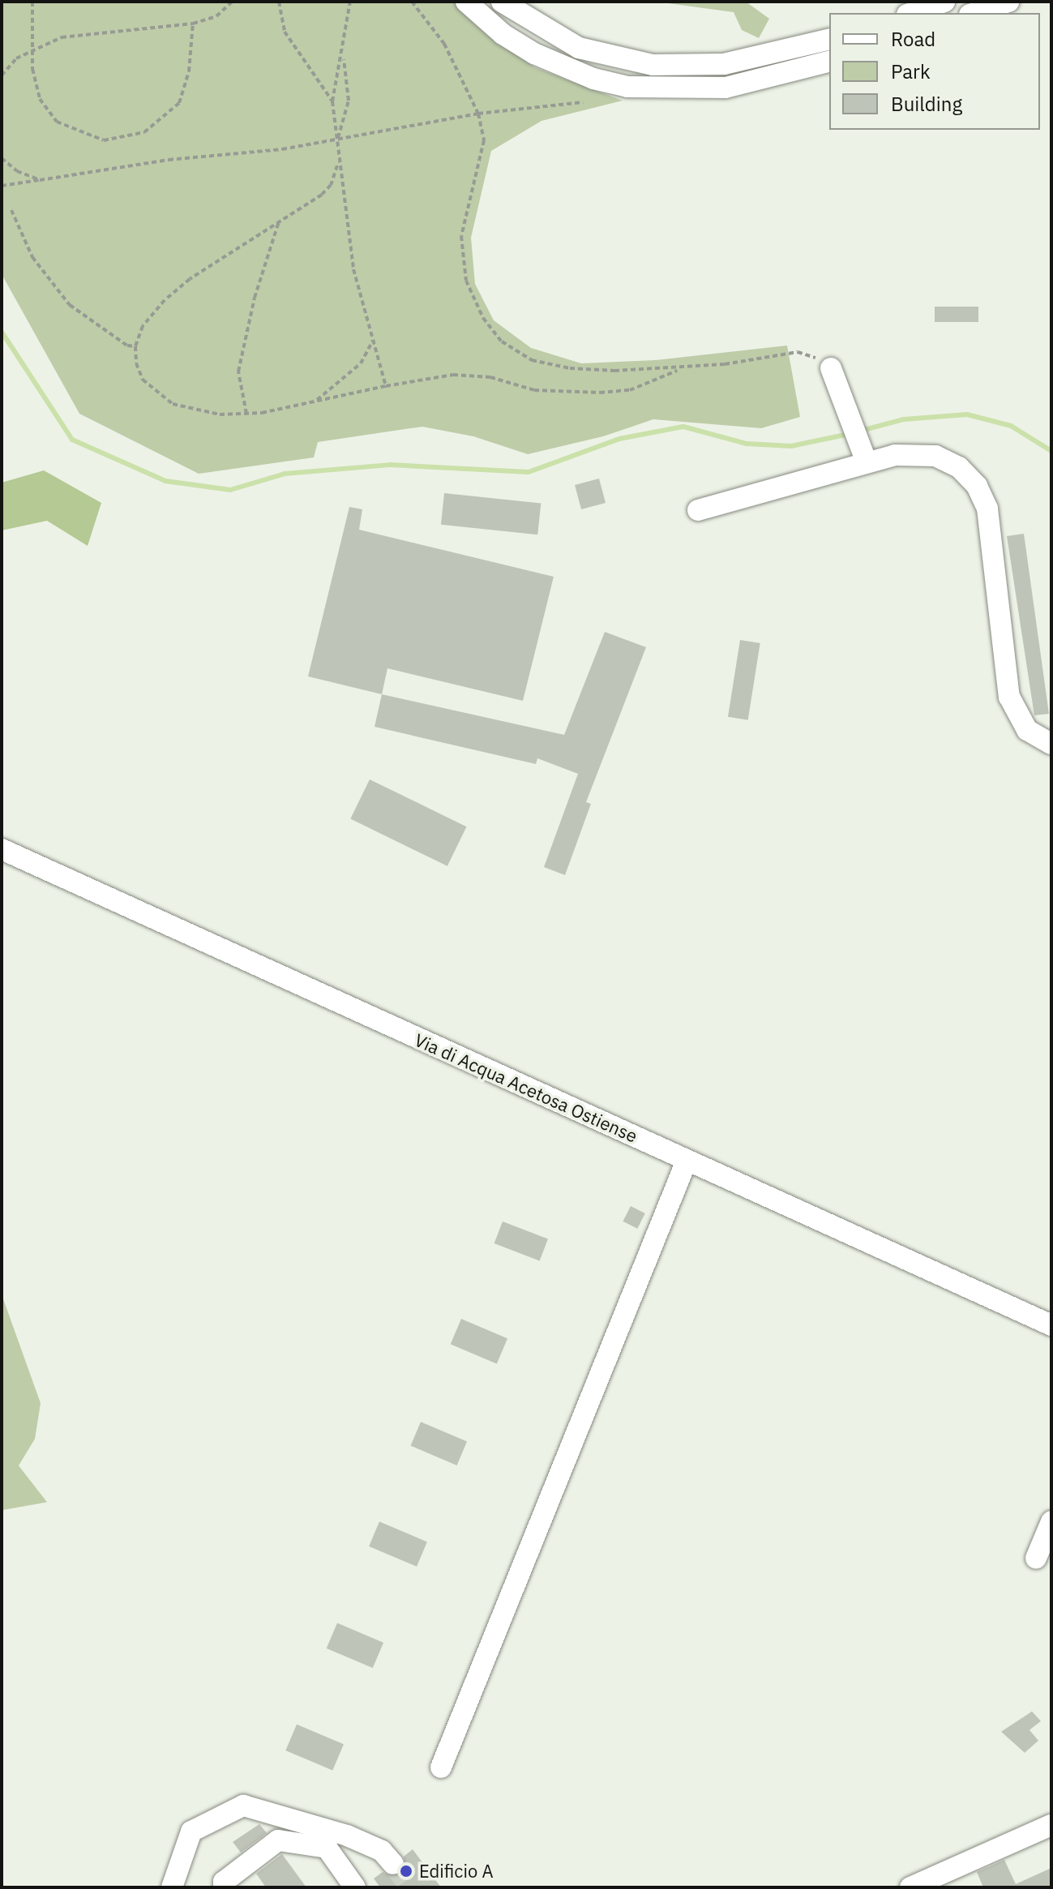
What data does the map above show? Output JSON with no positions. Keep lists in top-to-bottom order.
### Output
{
  "streets": {
    "street": ["Via di Acqua Acetosa Ostiense"]
  },
  "places": ["Edificio A"],
  "legend": ["Road", "Park", "Building"]
}
